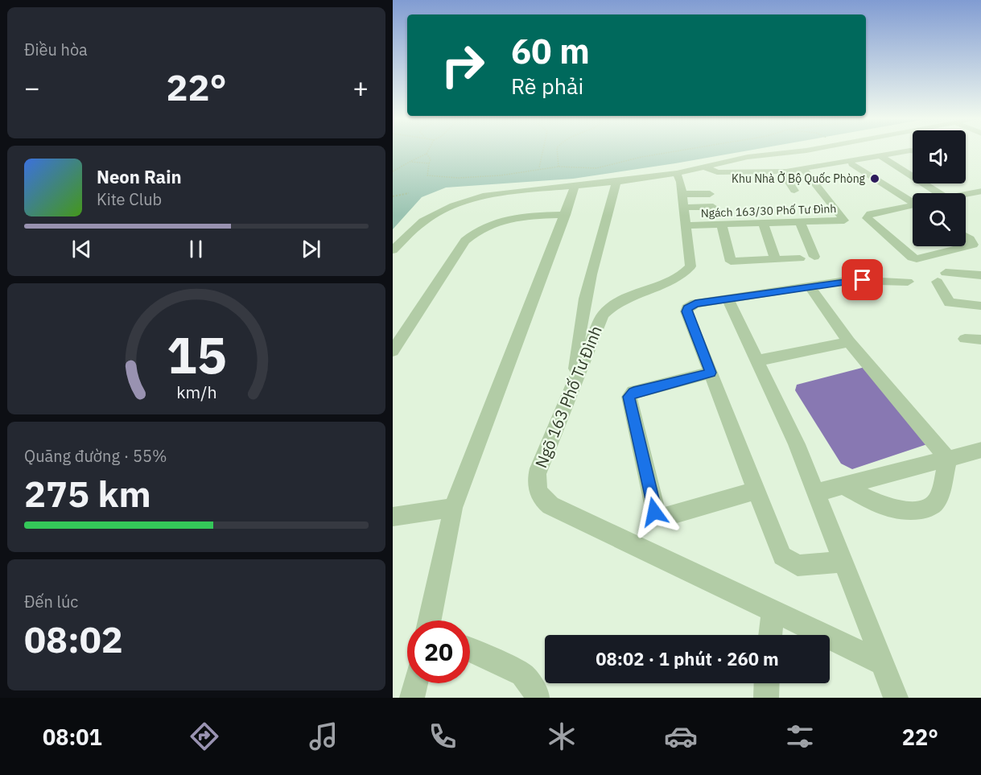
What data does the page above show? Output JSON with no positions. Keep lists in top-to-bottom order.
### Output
{
  "streets": {
    "street": ["Ngách 163/30 Phố Tư Đình", "Ngõ 163 Phố Tư Đình"]
  },
  "crossings": [
    ["Ngách 163/30 Phố Tư Đình", "Ngõ 163 Phố Tư Đình"]
  ],
  "places": ["Khu Nhà Ở Bộ Quốc Phòng"],
  "page": {
    "tile": [
      "Điều hòa",
      ["Quãng đường · 55%", "275 km"],
      ["Đến lúc", "08:02"]
    ],
    "turn": ["60 m", "Rẽ phải"],
    "heat": ["−", "22°", "+"],
    "song": ["Neon Rain", "Kite Club"],
    "limit": "20",
    "trip": "08:02 · 1 phút · 260 m",
    "tabs": ["08:01", "22°"],
    "gauge": ["15", "km/h"]
  }
}
